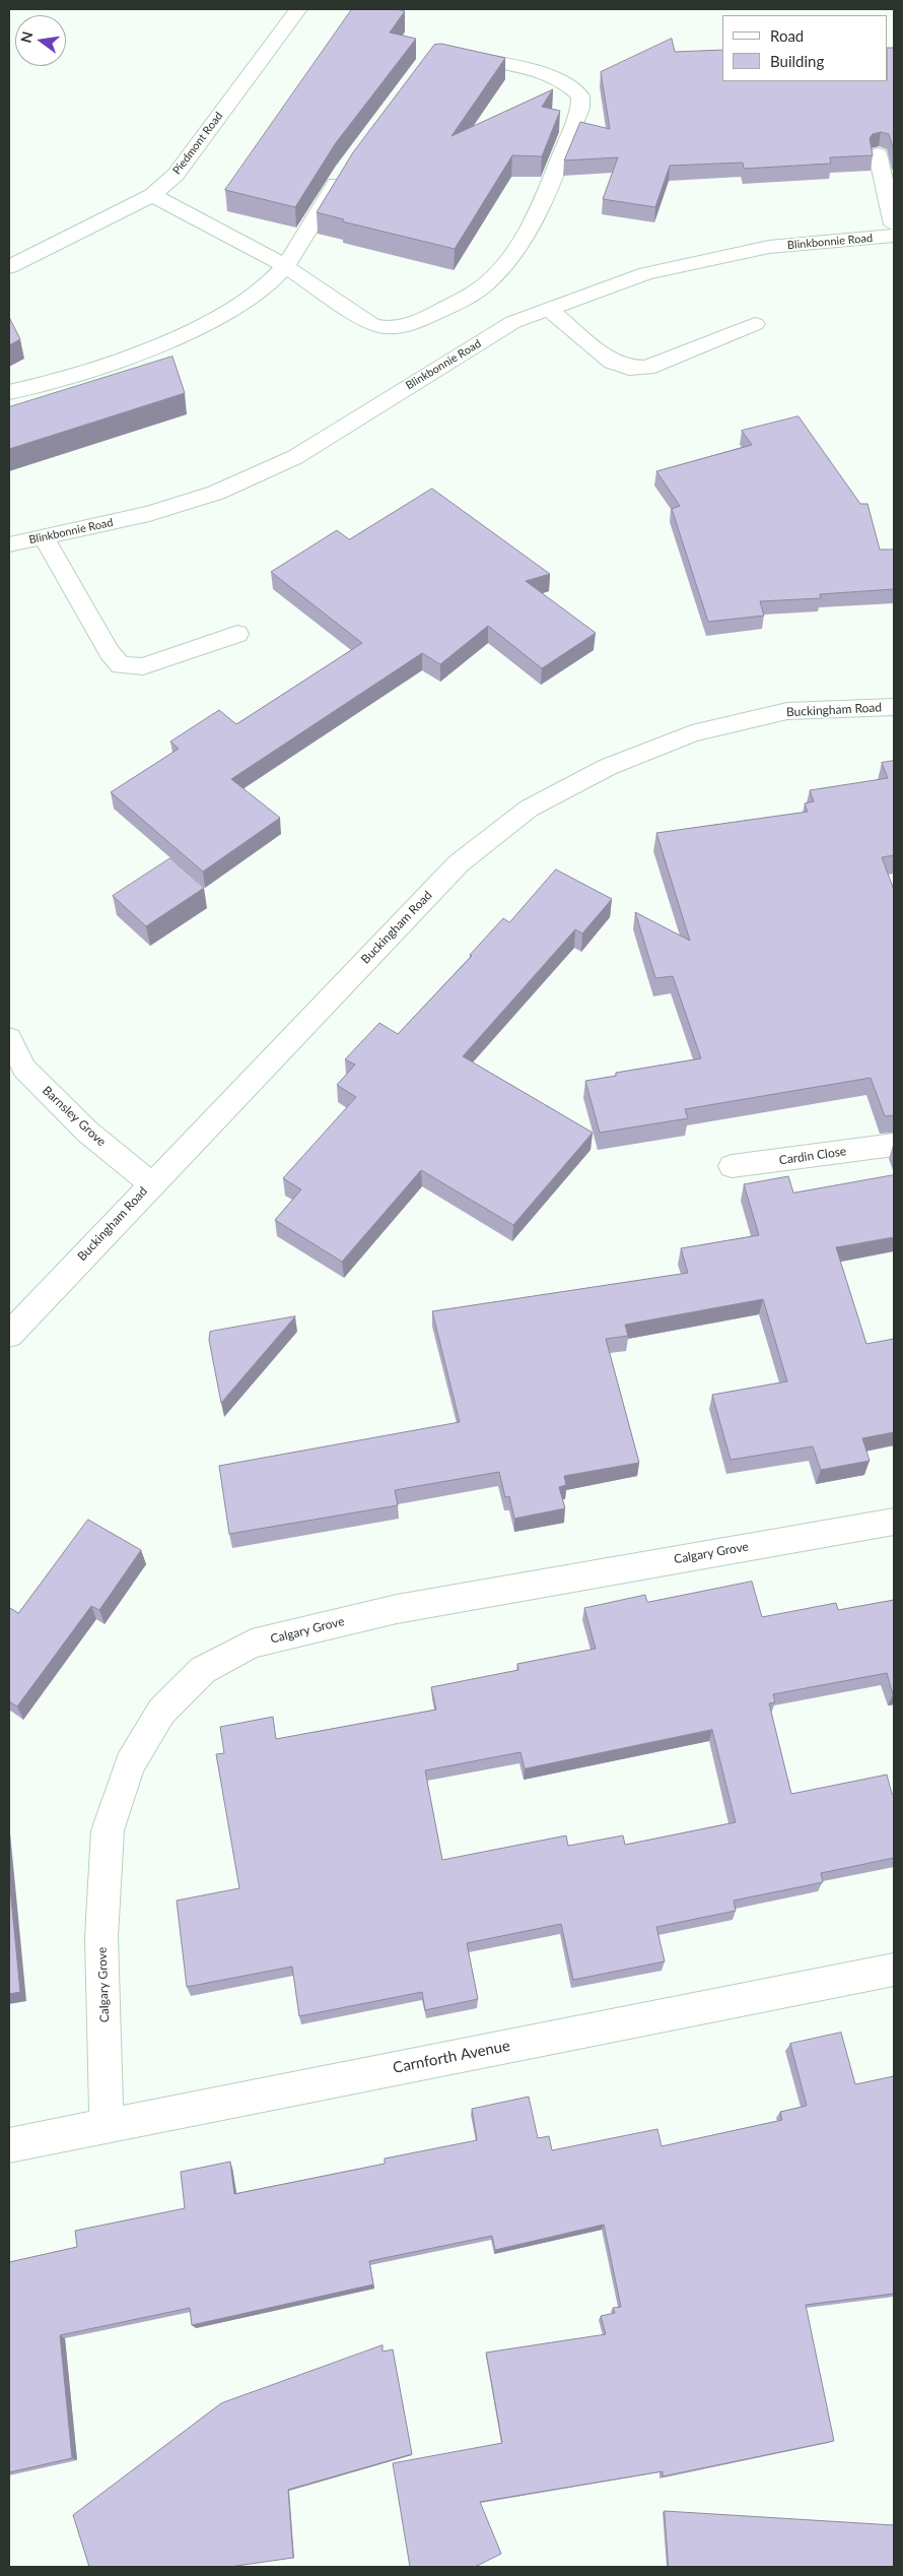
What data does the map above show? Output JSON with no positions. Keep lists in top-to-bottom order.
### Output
{
  "streets": {
    "street": [
      "Piedmont Road",
      "Blinkbonnie Road",
      "Buckingham Road",
      "Barnsley Grove",
      "Cardin Close",
      "Calgary Grove",
      "Carnforth Avenue"
    ]
  },
  "crossings": [
    ["Buckingham Road", "Barnsley Grove"],
    ["Calgary Grove", "Carnforth Avenue"]
  ],
  "legend": ["Road", "Building"],
  "north": "left"
}
